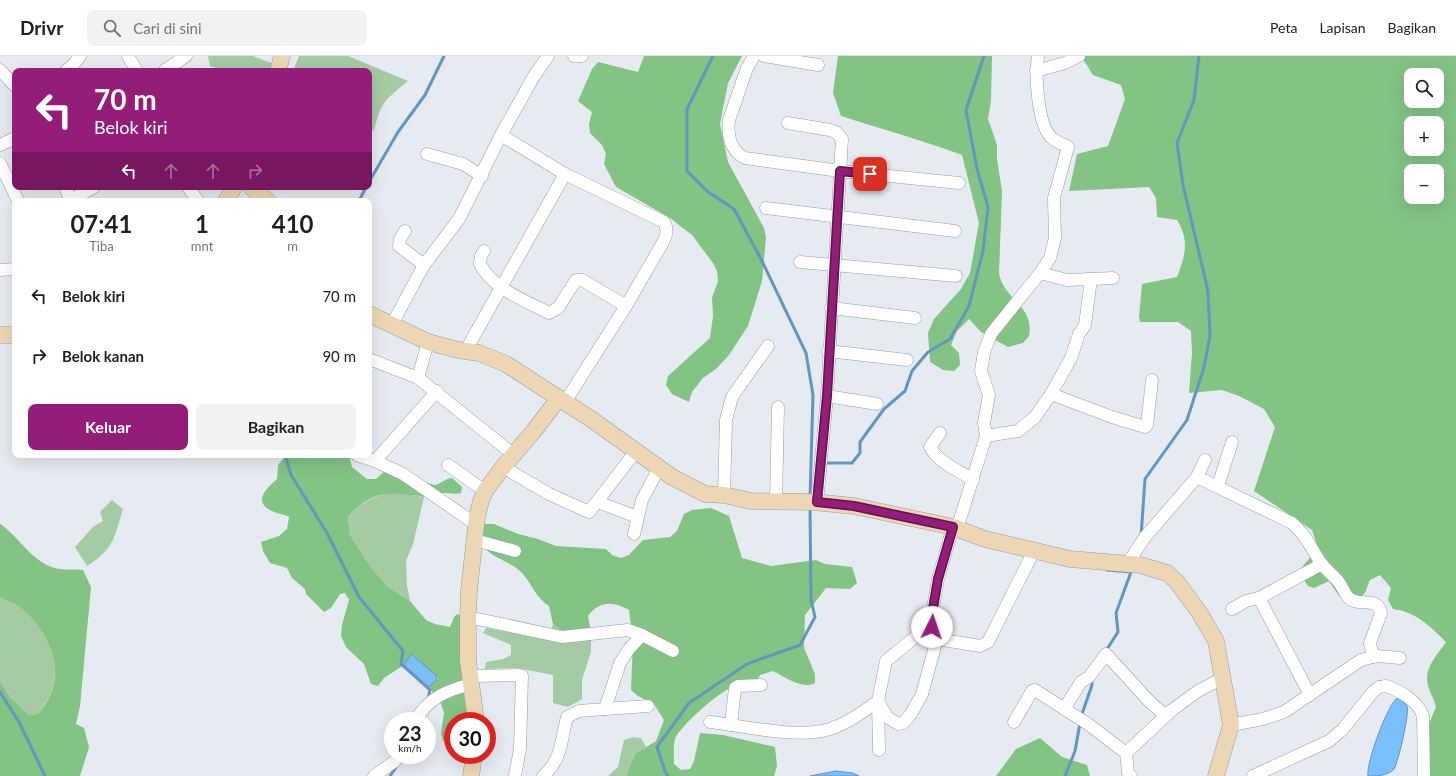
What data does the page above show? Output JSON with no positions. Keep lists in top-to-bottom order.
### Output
{
  "page": {
    "header": "Drivr",
    "search": "Cari di sini",
    "nav": ["Peta", "Lapisan", "Bagikan"],
    "map_buttons": ["+", "−"],
    "turn": ["70 m", "Belok kiri"],
    "eta": [
      "07:41",
      "Tiba",
      "1",
      "mnt",
      "410",
      "m"
    ],
    "list": [
      {
        "name": "Belok kiri",
        "value": "70 m"
      },
      {
        "name": "Belok kanan",
        "value": "90 m"
      }
    ],
    "buttons": ["Keluar", "Bagikan"],
    "speed": "23 km/h",
    "limit": "30"
  }
}
